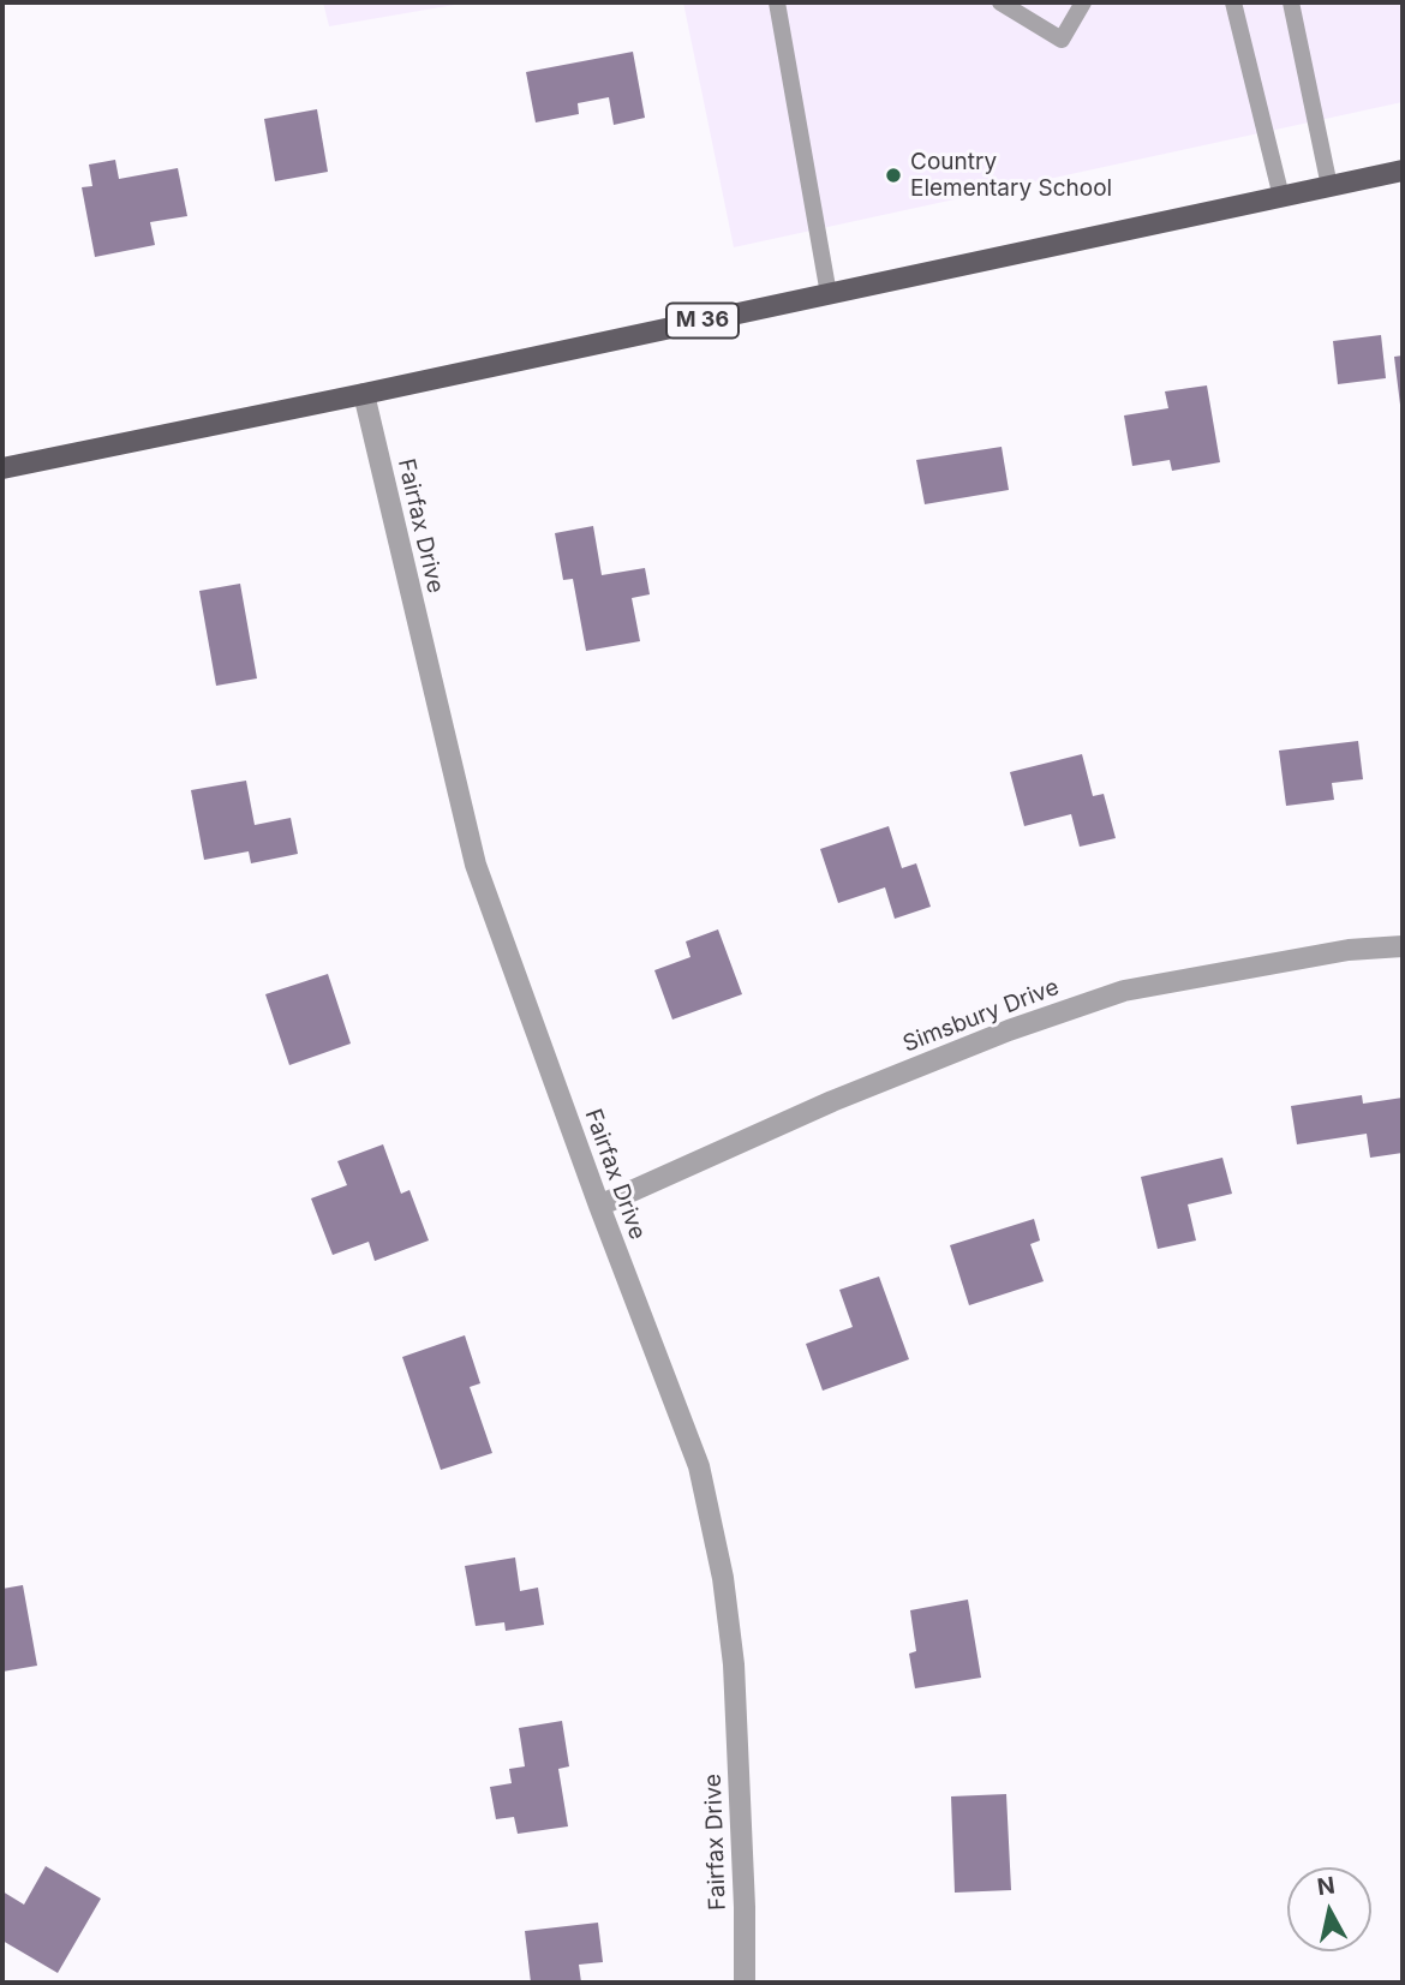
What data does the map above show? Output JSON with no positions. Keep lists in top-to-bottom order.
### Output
{
  "streets": {
    "main road": ["M 36"],
    "street": ["Fairfax Drive", "Simsbury Drive"]
  },
  "crossings": [
    ["M 36", "Fairfax Drive"],
    ["Fairfax Drive", "Simsbury Drive"]
  ],
  "places": ["Country Elementary School"],
  "north": "top"
}
